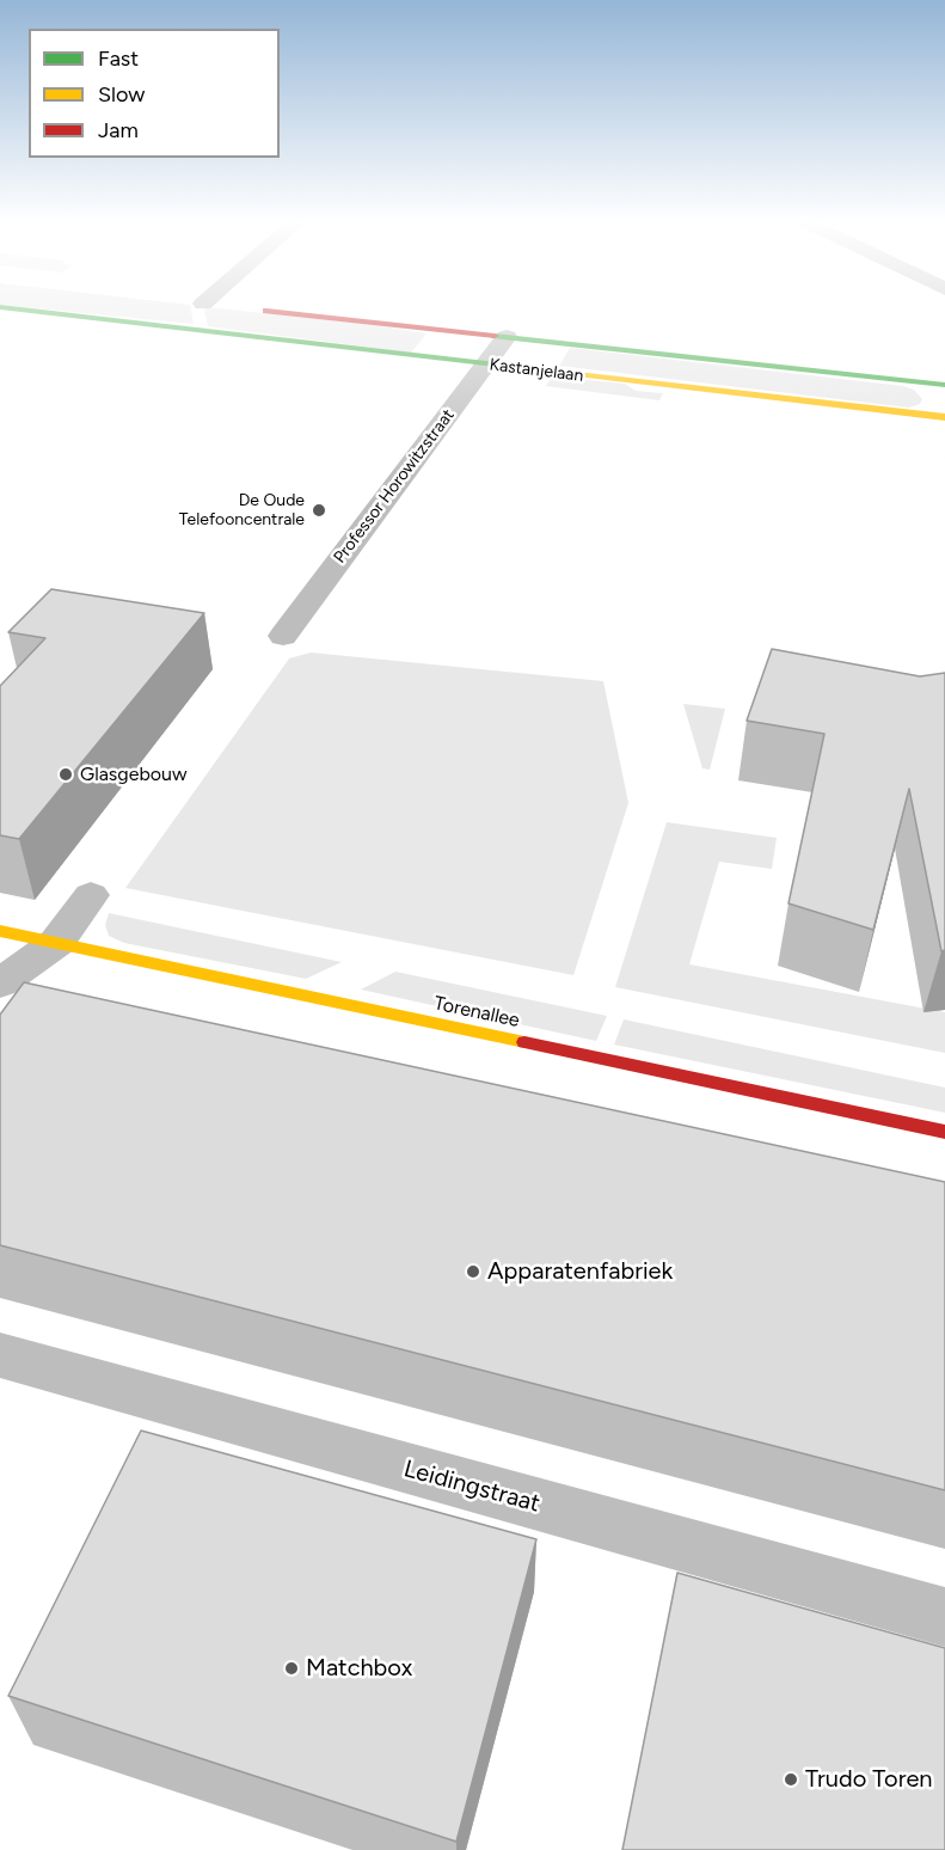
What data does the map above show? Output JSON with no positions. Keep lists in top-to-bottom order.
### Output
{
  "streets": {
    "main road": ["Kastanjelaan", "Torenallee"],
    "street": ["Professor Horowitzstraat", "Leidingstraat"]
  },
  "crossings": [
    ["Kastanjelaan", "Professor Horowitzstraat"]
  ],
  "places": [
    "De Oude Telefooncentrale",
    "Glasgebouw",
    "Apparatenfabriek",
    "Matchbox",
    "Trudo Toren"
  ],
  "legend": ["Fast", "Slow", "Jam"]
}
